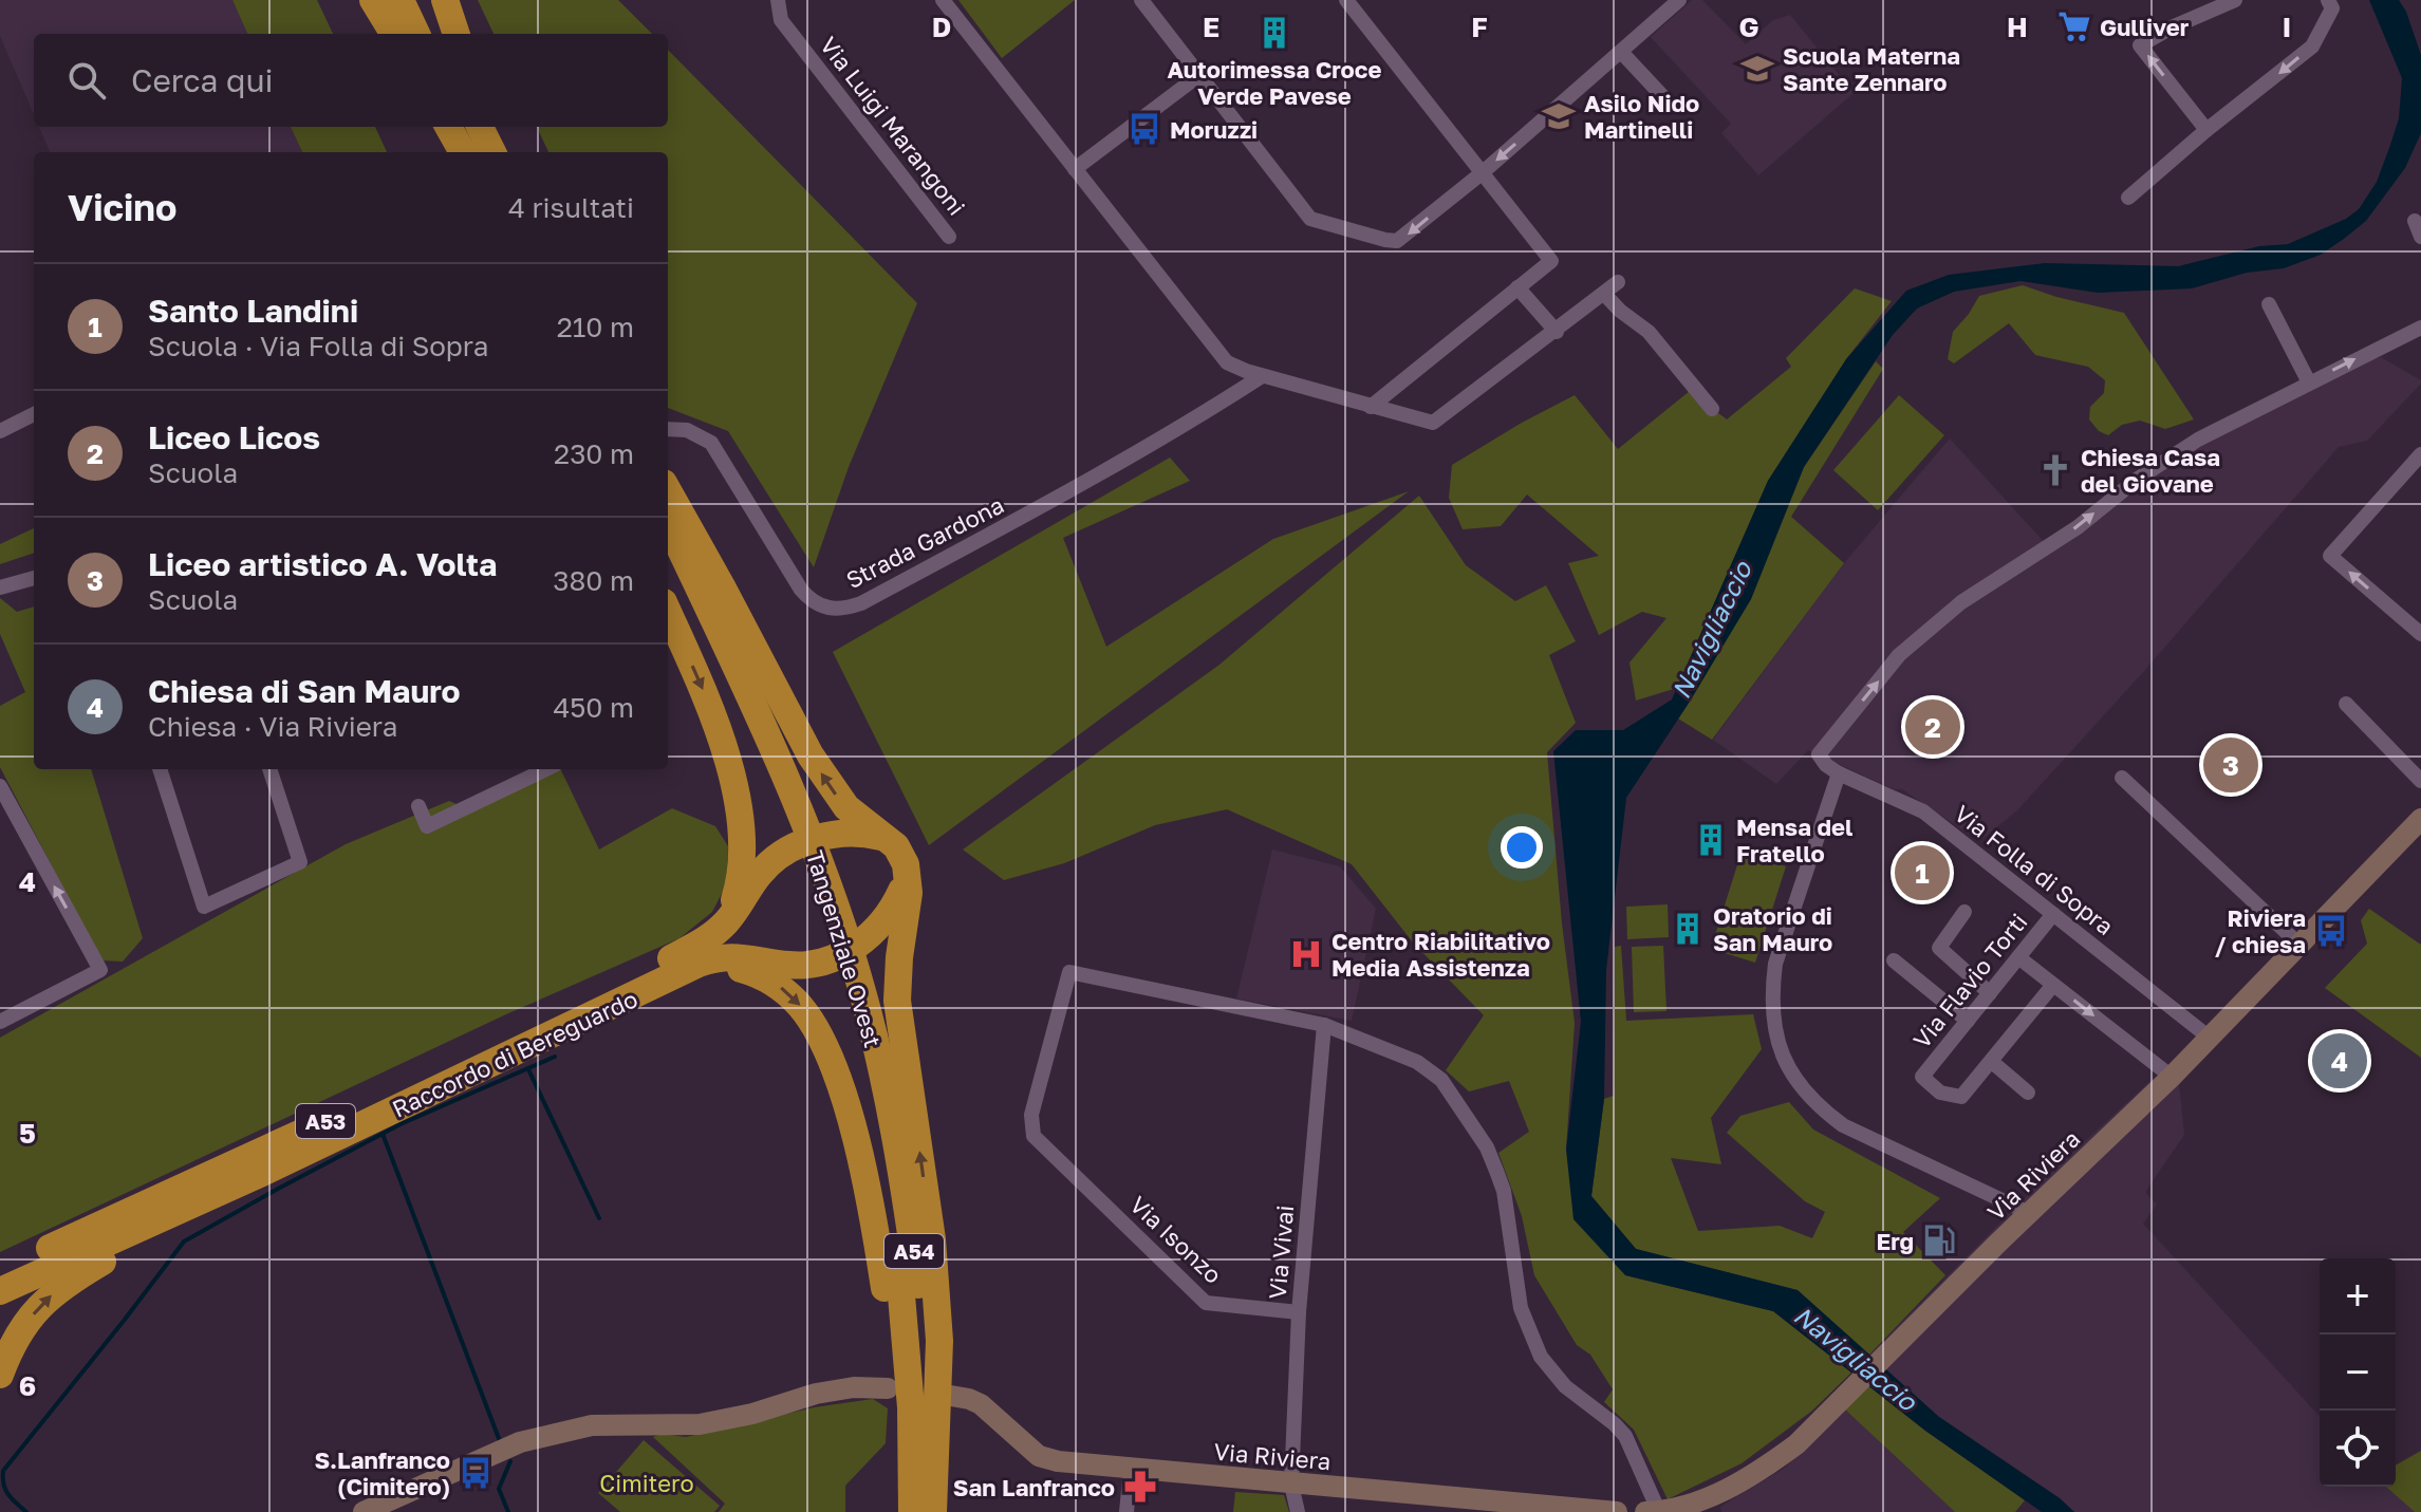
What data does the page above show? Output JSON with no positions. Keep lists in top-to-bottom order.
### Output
{
  "streets": {
    "highway": [
      "Tangenziale Ovest",
      "Raccordo di Bereguardo",
      "A53",
      "A54"
    ],
    "street": [
      "Via Luigi Marangoni",
      "Strada Gardona",
      "Via Folla di Sopra",
      "Via Flavio Torti",
      "Via Riviera",
      "Via Isonzo",
      "Via Vivai"
    ]
  },
  "crossings": [
    ["Via Folla di Sopra", "Via Flavio Torti"],
    ["Via Folla di Sopra", "Via Riviera"],
    ["Raccordo di Bereguardo", "A53"],
    ["Via Riviera", "Via Vivai"],
    ["Via Isonzo", "Via Vivai"]
  ],
  "one_way": ["Via Folla di Sopra"],
  "water": ["Navigliaccio"],
  "parks": ["Cimitero"],
  "places": {
    "supermarket": ["Gulliver"],
    "building": ["Autorimessa Croce Verde Pavese", "Mensa del Fratello", "Oratorio di San Mauro"],
    "school or university": ["Scuola Materna Sante Zennaro", "Asilo Nido Martinelli"],
    "bus stop": ["Moruzzi", "Riviera / chiesa", "S.Lanfranco (Cimitero)"],
    "church": ["Chiesa Casa del Giovane"],
    "hospital": ["Centro Riabilitativo Media Assistenza"],
    "fuel station": ["Erg"],
    "pharmacy": ["San Lanfranco"]
  },
  "page": {
    "search": "Cerca qui",
    "heading": ["Vicino", "4 risultati"],
    "list": [
      {
        "mark": "1",
        "name": "Santo Landini",
        "note": "Scuola · Via Folla di Sopra",
        "value": "210 m"
      },
      {
        "mark": "2",
        "name": "Liceo Licos",
        "note": "Scuola",
        "value": "230 m"
      },
      {
        "mark": "3",
        "name": "Liceo artistico A. Volta",
        "note": "Scuola",
        "value": "380 m"
      },
      {
        "mark": "4",
        "name": "Chiesa di San Mauro",
        "note": "Chiesa · Via Riviera",
        "value": "450 m"
      }
    ],
    "pins": [
      "2",
      "3",
      "1",
      "4"
    ],
    "map_buttons": ["+", "−"]
  },
  "grid": {
    "columns": [
      "D",
      "E",
      "F",
      "G",
      "H",
      "I"
    ],
    "rows": ["4", "5", "6"]
  }
}
